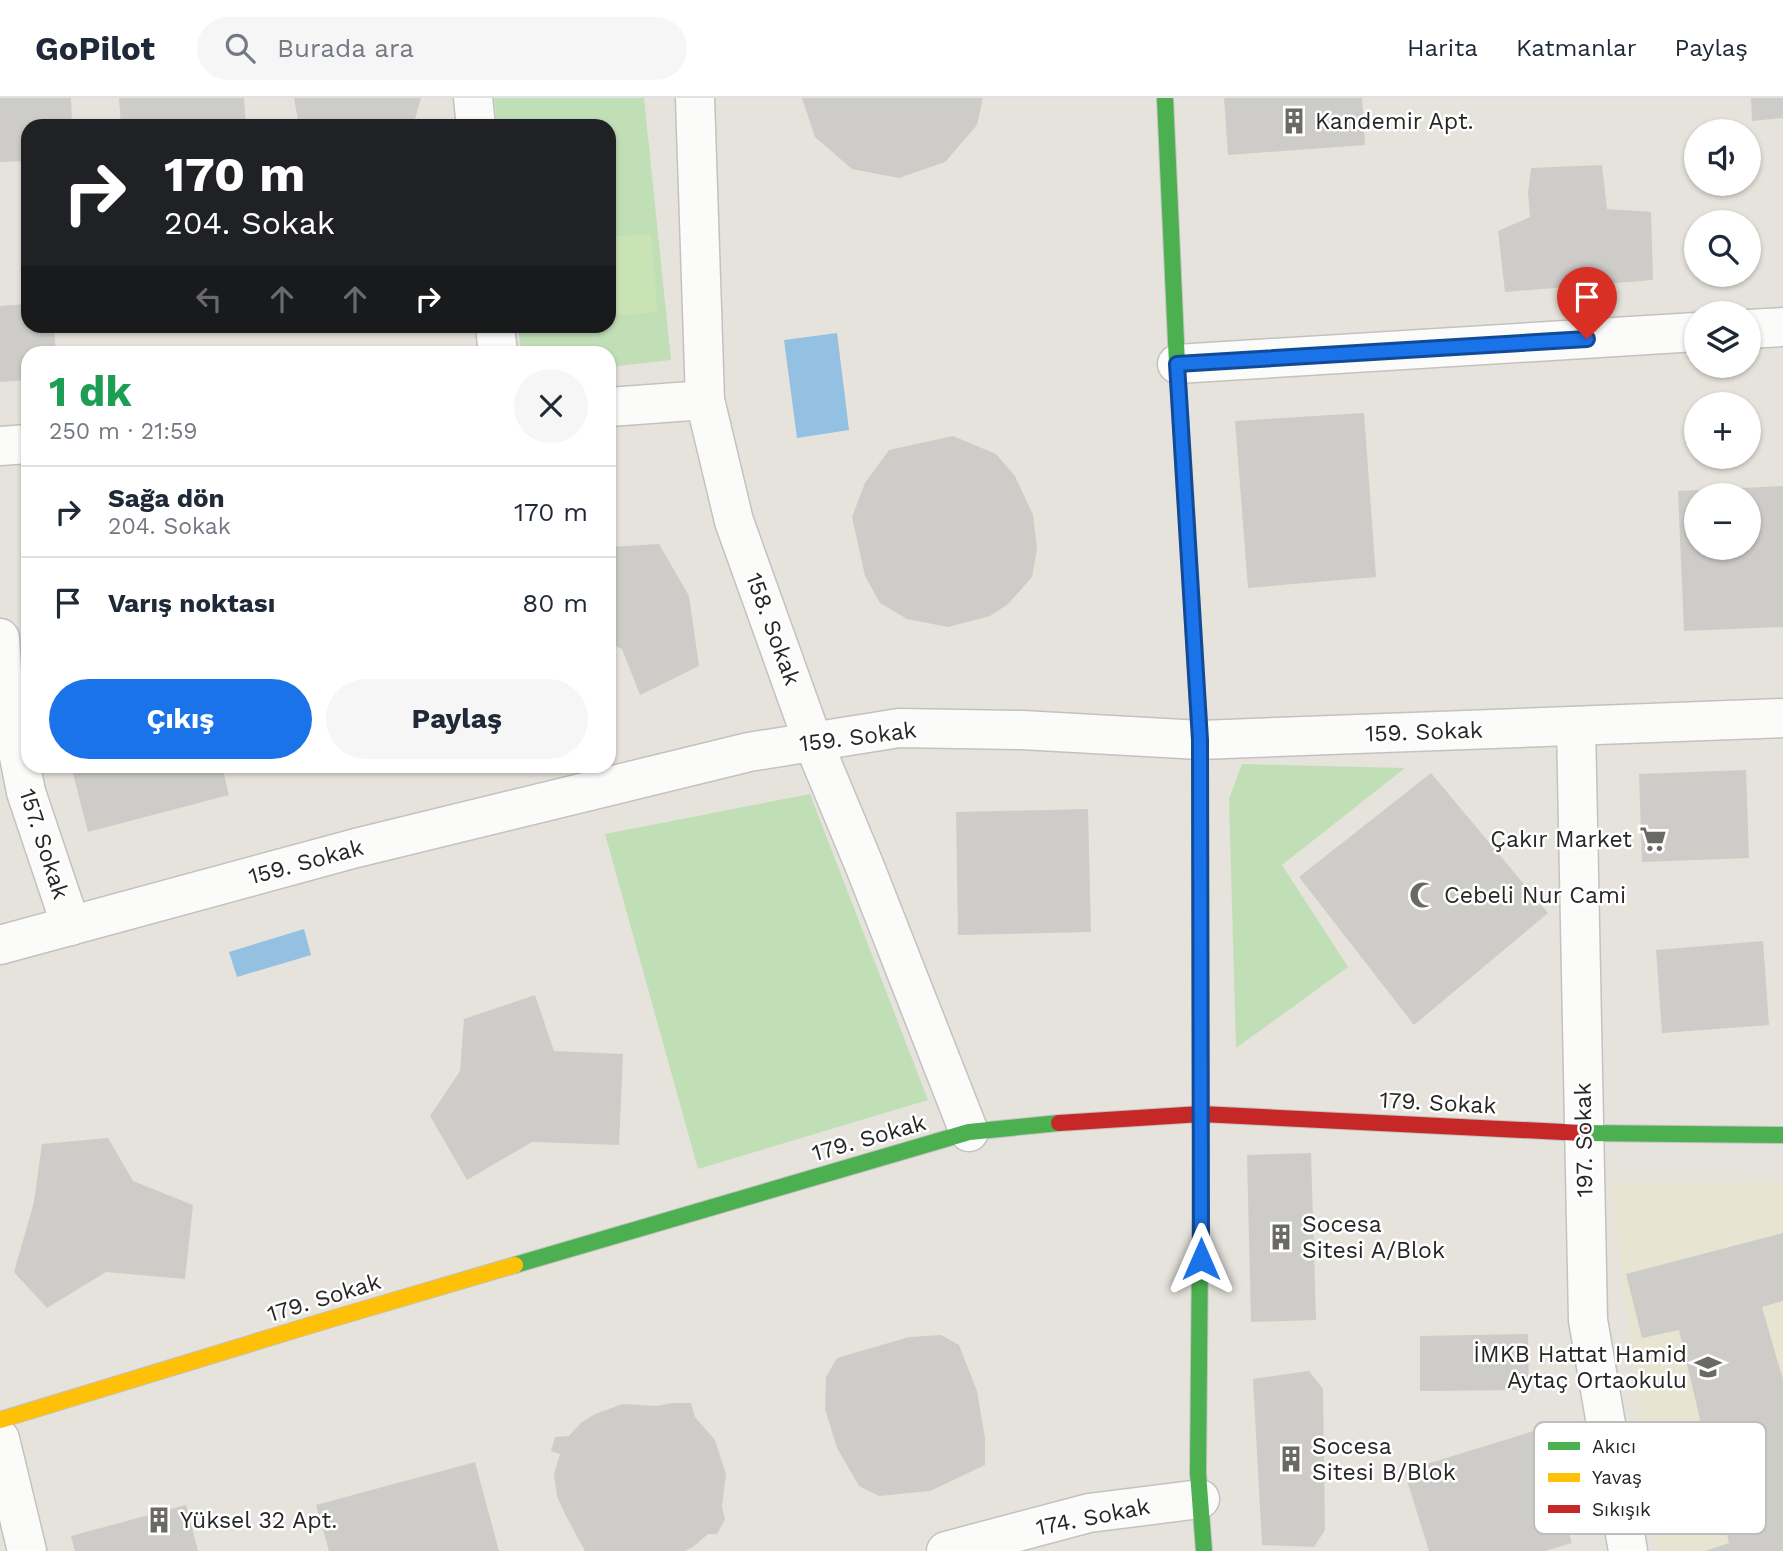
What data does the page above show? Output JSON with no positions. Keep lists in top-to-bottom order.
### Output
{
  "streets": {
    "street": [
      "158. Sokak",
      "159. Sokak",
      "157. Sokak",
      "179. Sokak",
      "197. Sokak",
      "174. Sokak"
    ]
  },
  "crossings": [
    ["158. Sokak", "159. Sokak"],
    ["158. Sokak", "179. Sokak"],
    ["159. Sokak", "157. Sokak"],
    ["159. Sokak", "197. Sokak"],
    ["179. Sokak", "197. Sokak"]
  ],
  "places": {
    "building": [
      "Kandemir Apt.",
      "Socesa Sitesi A/Blok",
      "Socesa Sitesi B/Blok",
      "Yüksel 32 Apt."
    ],
    "supermarket": ["Çakır Market"],
    "mosque": ["Cebeli Nur Cami"],
    "school or university": ["İMKB Hattat Hamid Aytaç Ortaokulu"]
  },
  "legend": ["Akıcı", "Yavaş", "Sıkışık"],
  "page": {
    "header": "GoPilot",
    "search": "Burada ara",
    "nav": ["Harita", "Katmanlar", "Paylaş"],
    "map_buttons": ["+", "−"],
    "turn": ["170 m", "204. Sokak"],
    "heading": ["1 dk", "250 m · 21:59"],
    "list": [
      {
        "name": "Sağa dön",
        "note": "204. Sokak",
        "value": "170 m"
      },
      {
        "name": "Varış noktası",
        "value": "80 m"
      }
    ],
    "buttons": ["Çıkış", "Paylaş"]
  }
}
